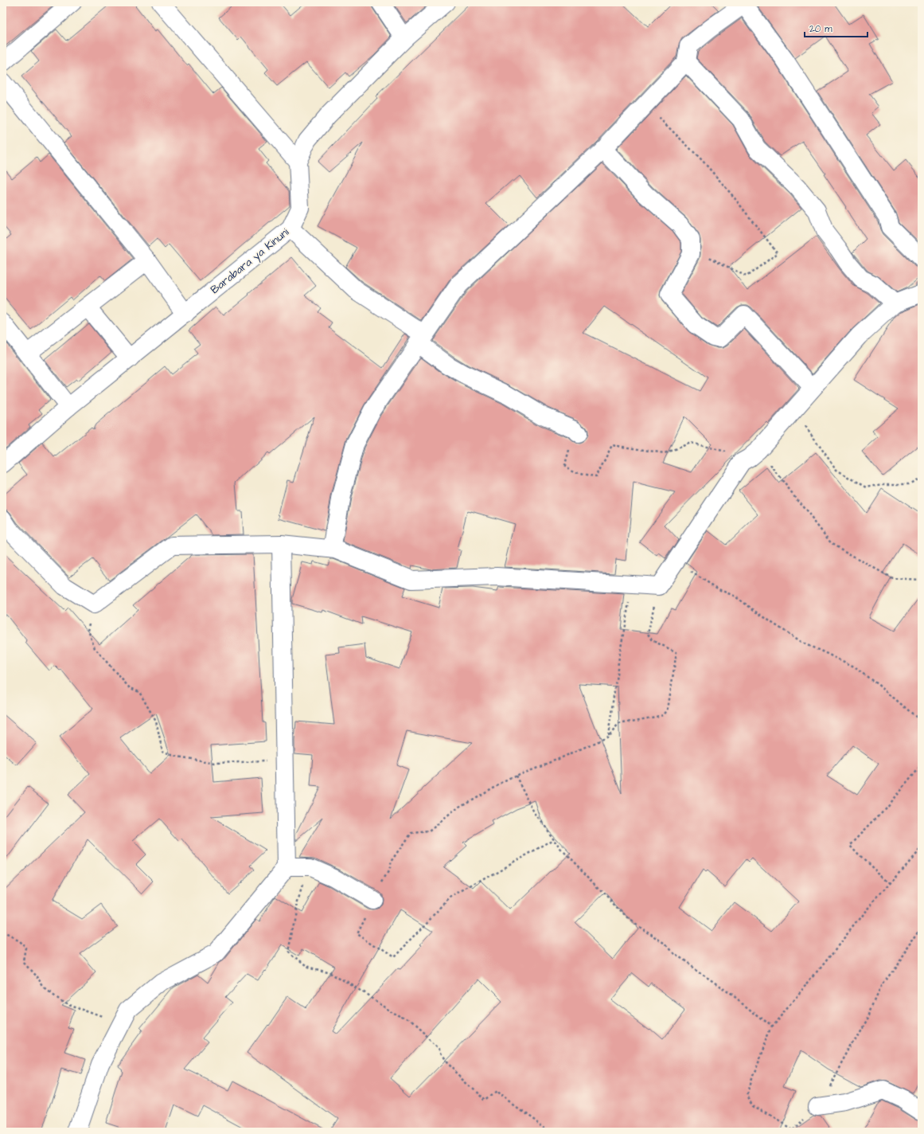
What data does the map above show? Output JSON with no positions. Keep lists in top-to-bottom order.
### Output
{
  "streets": {
    "street": ["Barabara ya Kinuni"]
  },
  "scale_bar": "20 m"
}
